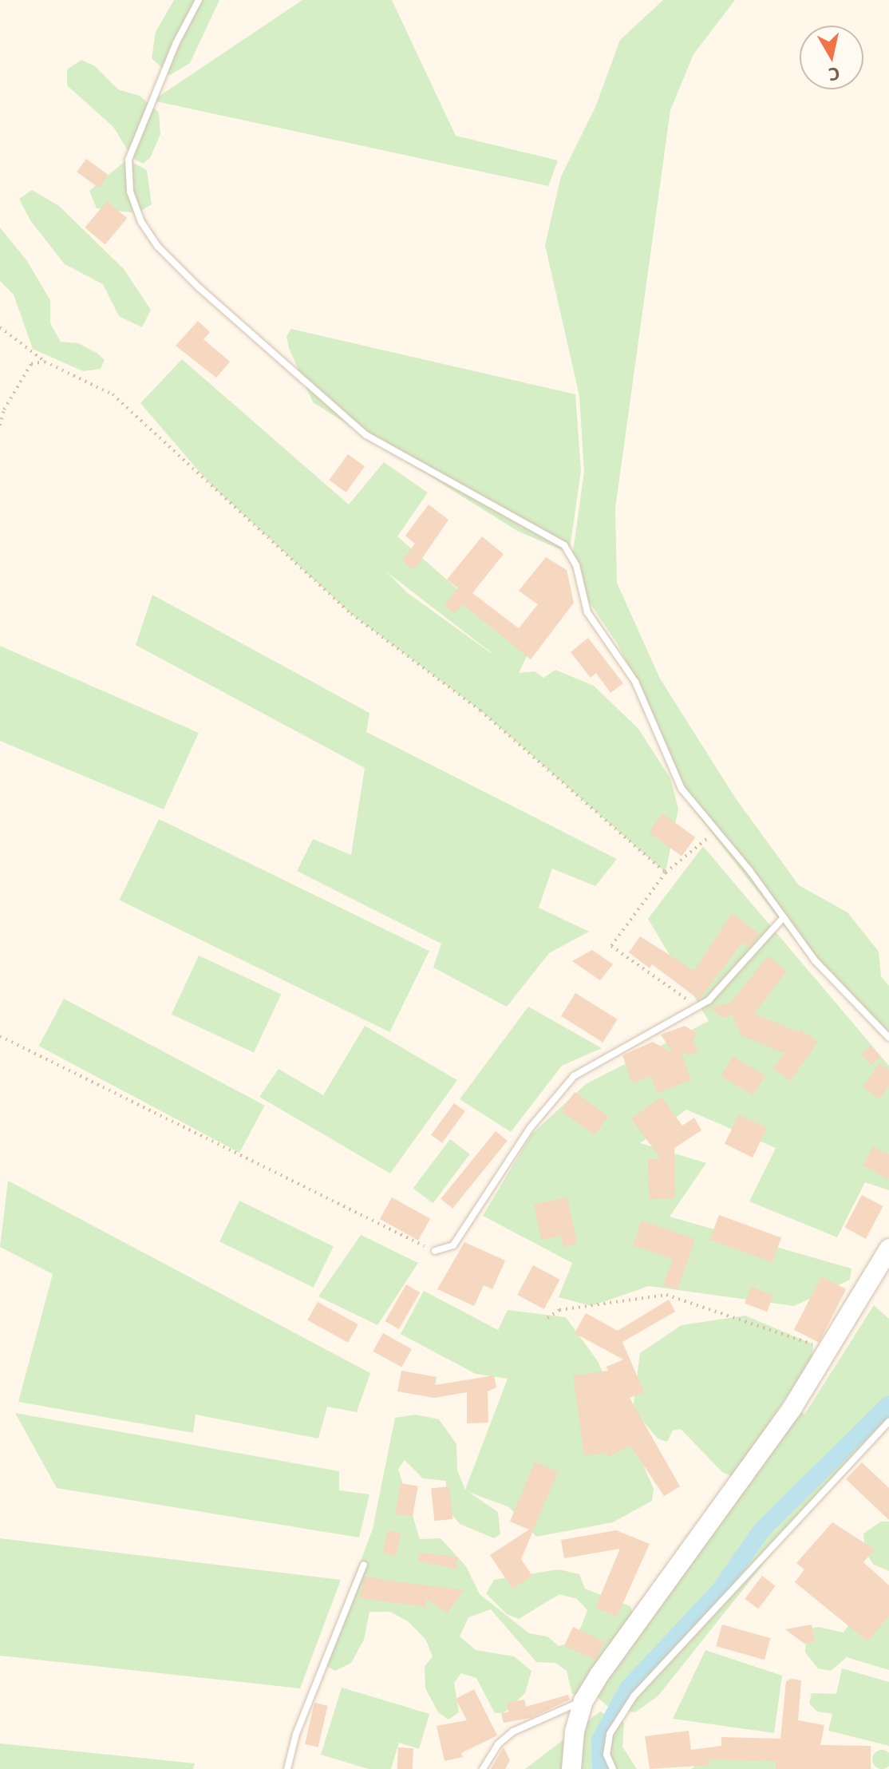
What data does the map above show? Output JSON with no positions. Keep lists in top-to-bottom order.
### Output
{
  "north": "bottom"
}
